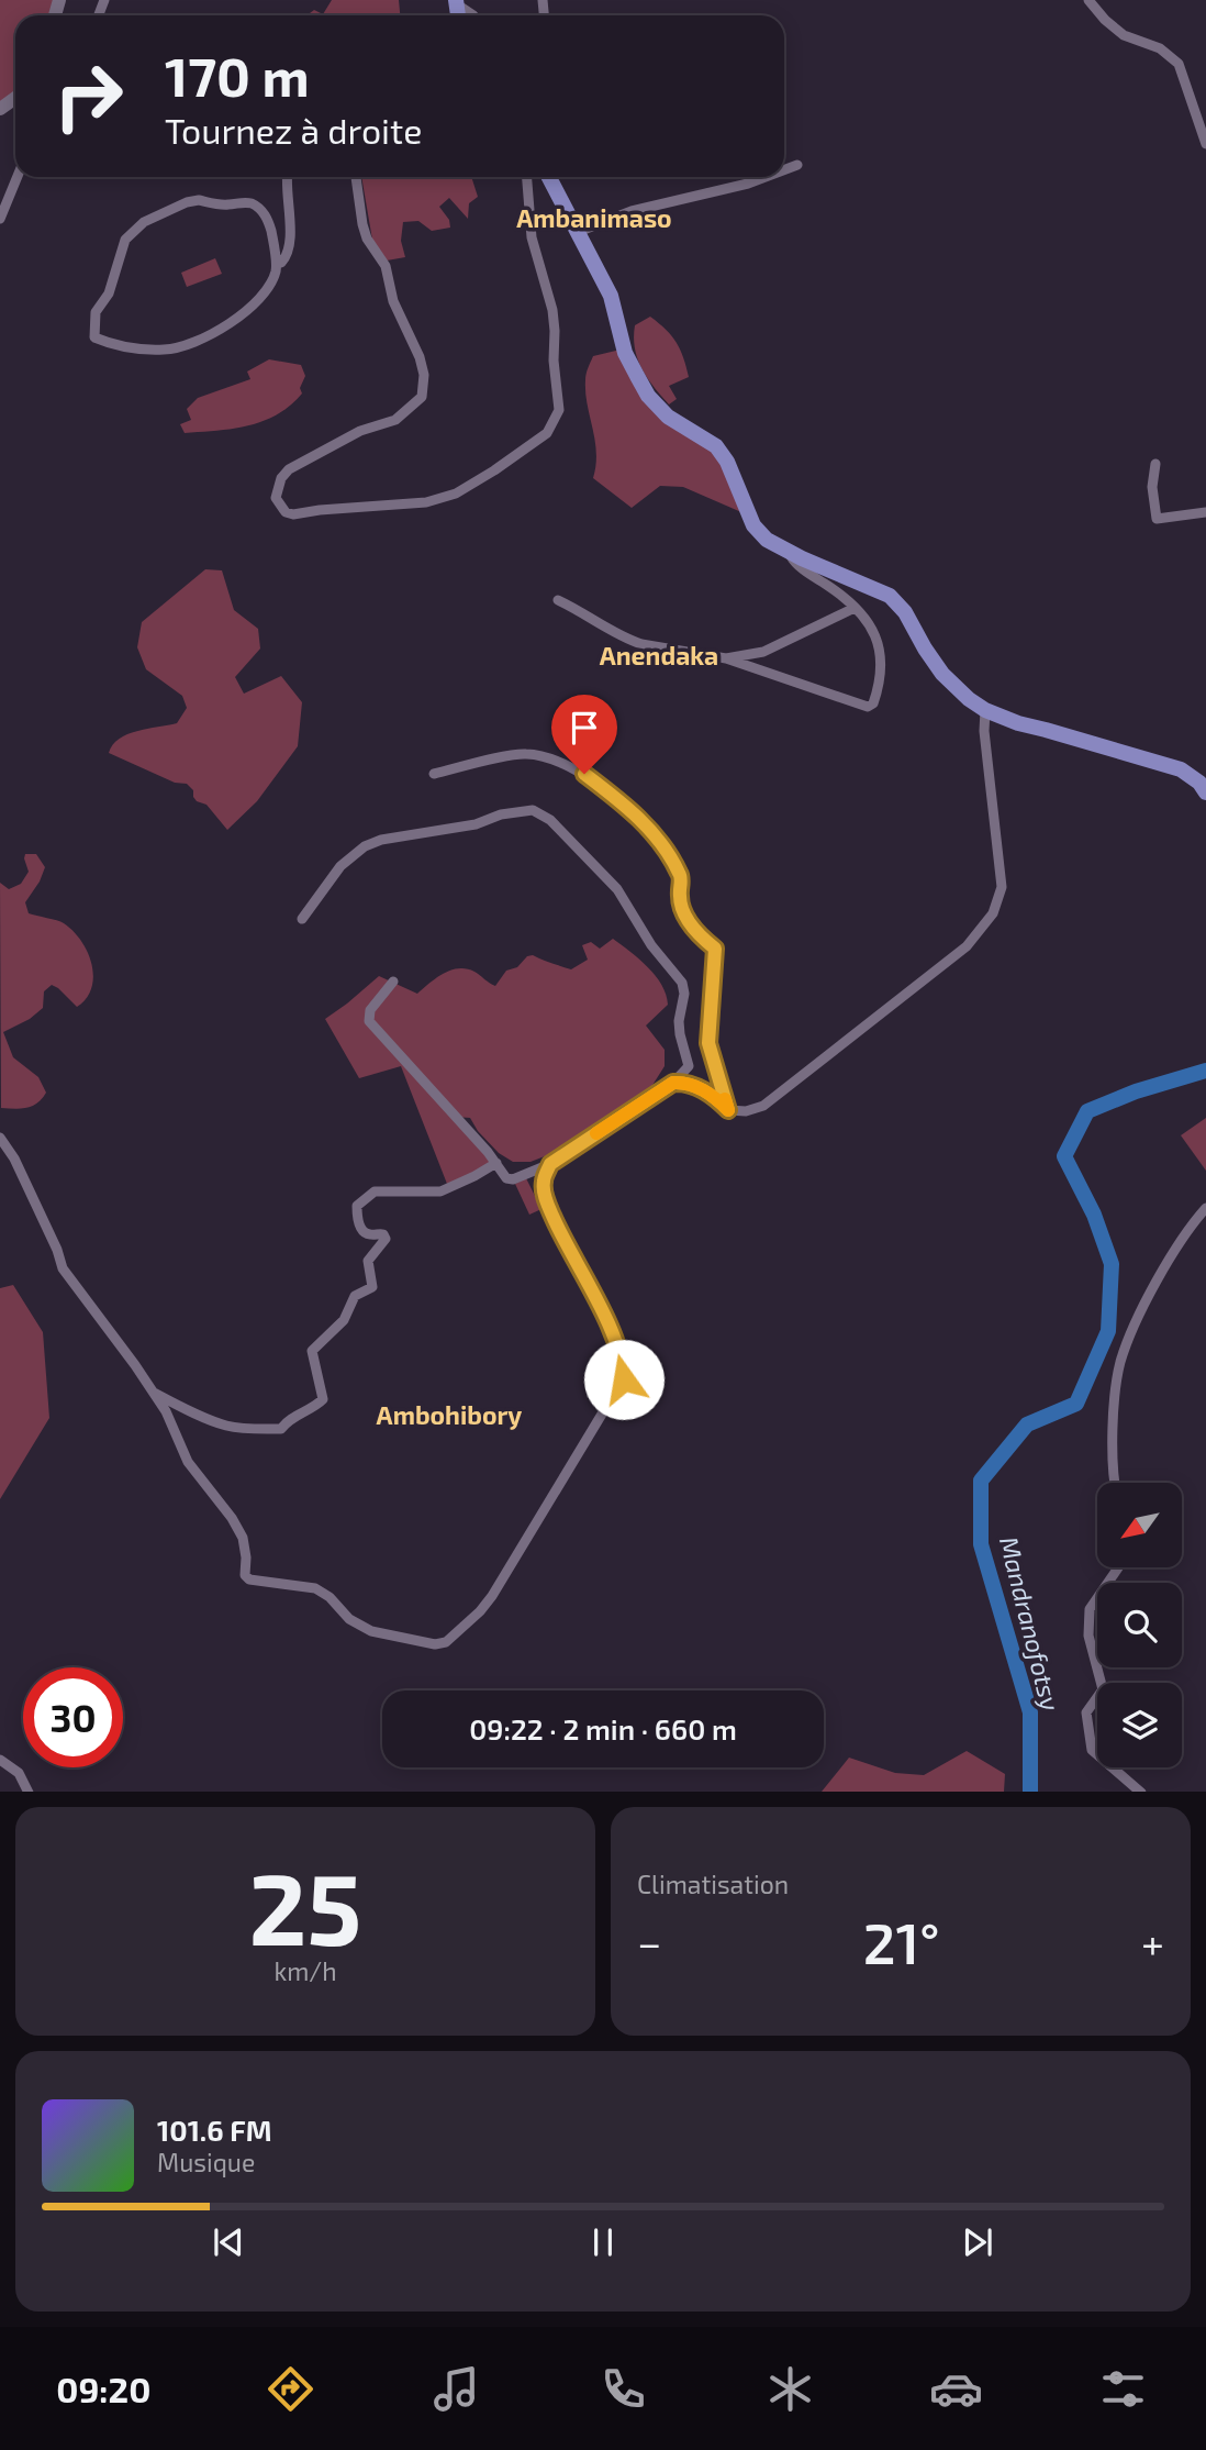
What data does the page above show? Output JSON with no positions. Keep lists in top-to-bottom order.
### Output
{
  "districts": ["Ambanimaso", "Anendaka", "Ambohibory"],
  "water": ["Mandranofotsy"],
  "north": "bottom left",
  "page": {
    "turn": ["170 m", "Tournez à droite"],
    "limit": "30",
    "trip": "09:22 · 2 min · 660 m",
    "tile": [
      ["25", "km/h"],
      "Climatisation"
    ],
    "heat": ["−", "21°", "+"],
    "song": ["101.6 FM", "Musique"],
    "tabs": "09:20"
  }
}
